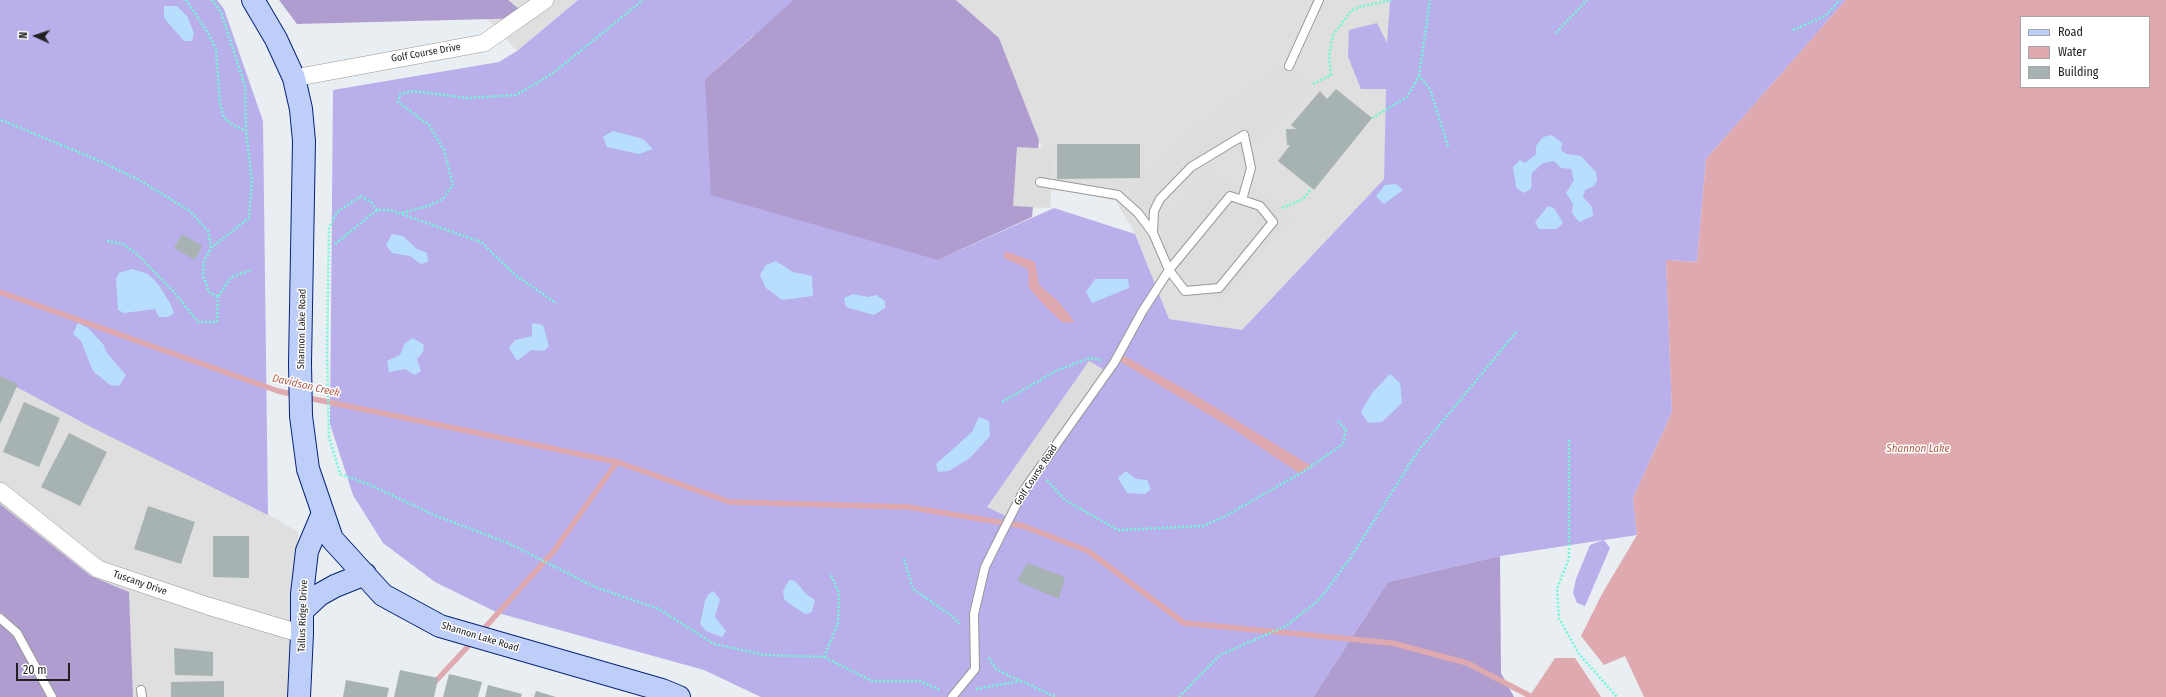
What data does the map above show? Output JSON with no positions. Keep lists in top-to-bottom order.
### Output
{
  "streets": {
    "main road": ["Shannon Lake Road", "Tallus Ridge Drive"],
    "street": ["Golf Course Drive", "Tuscany Drive"],
    "lane": ["Golf Course Road"]
  },
  "crossings": [
    ["Golf Course Drive", "Shannon Lake Road"],
    ["Shannon Lake Road", "Tallus Ridge Drive"],
    ["Tuscany Drive", "Tallus Ridge Drive"]
  ],
  "water": ["Davidson Creek", "Shannon Lake"],
  "legend": ["Road", "Water", "Building"],
  "scale_bar": "20 m",
  "north": "left"
}
